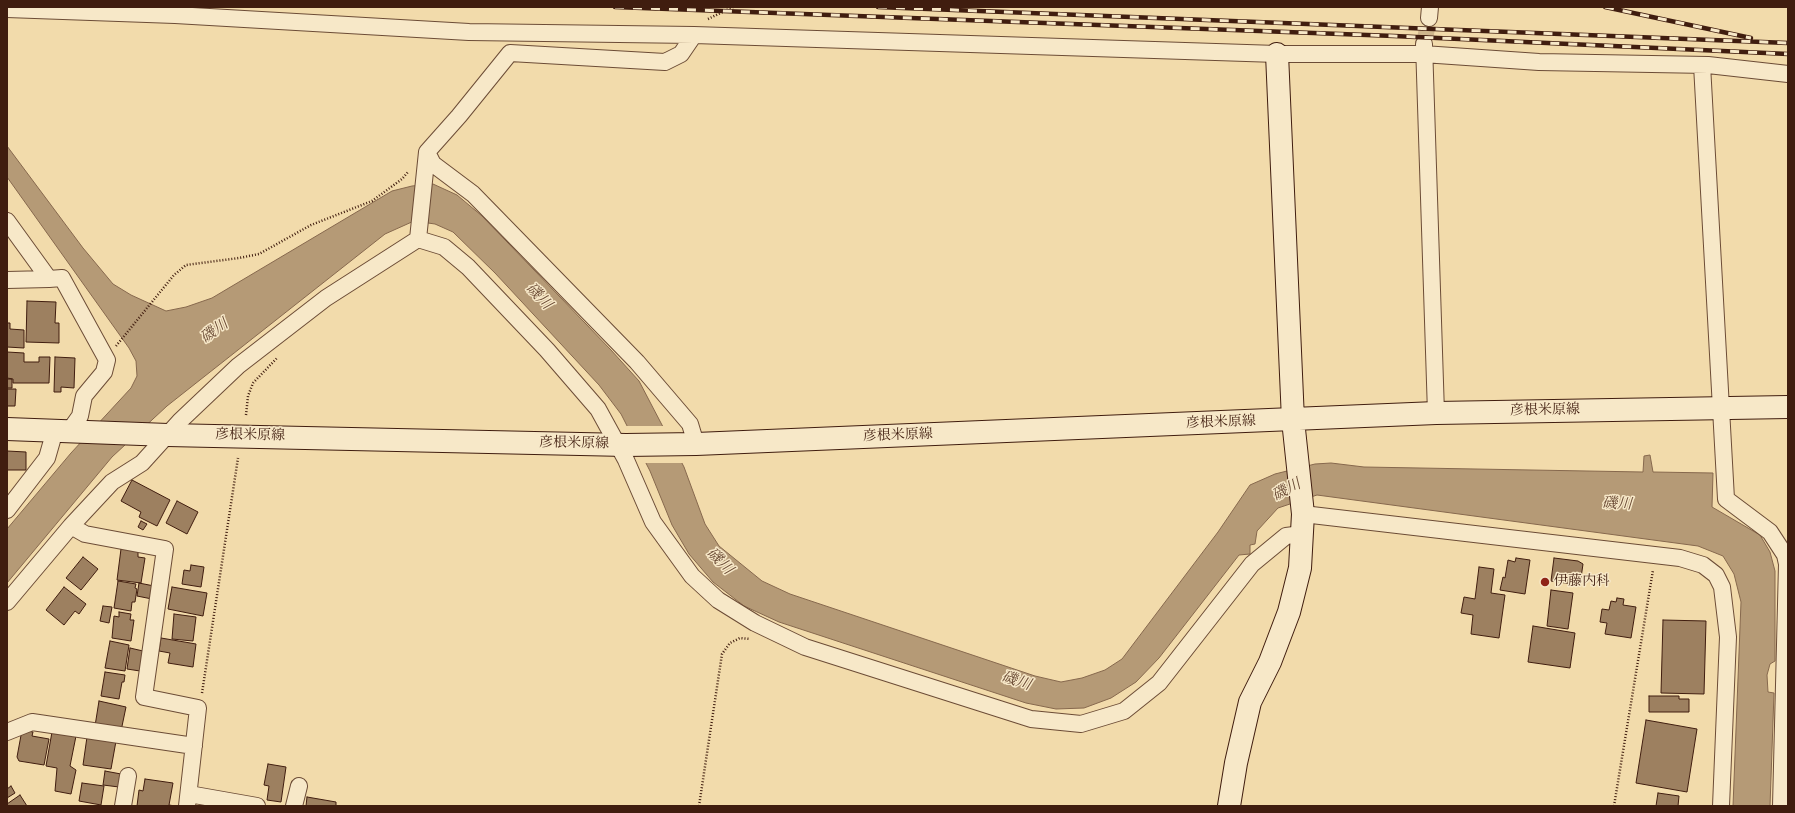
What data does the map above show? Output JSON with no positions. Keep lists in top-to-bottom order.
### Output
{
  "streets": {
    "main road": ["彦根米原線"]
  },
  "water": ["磯川"],
  "places": ["伊藤内科"]
}
